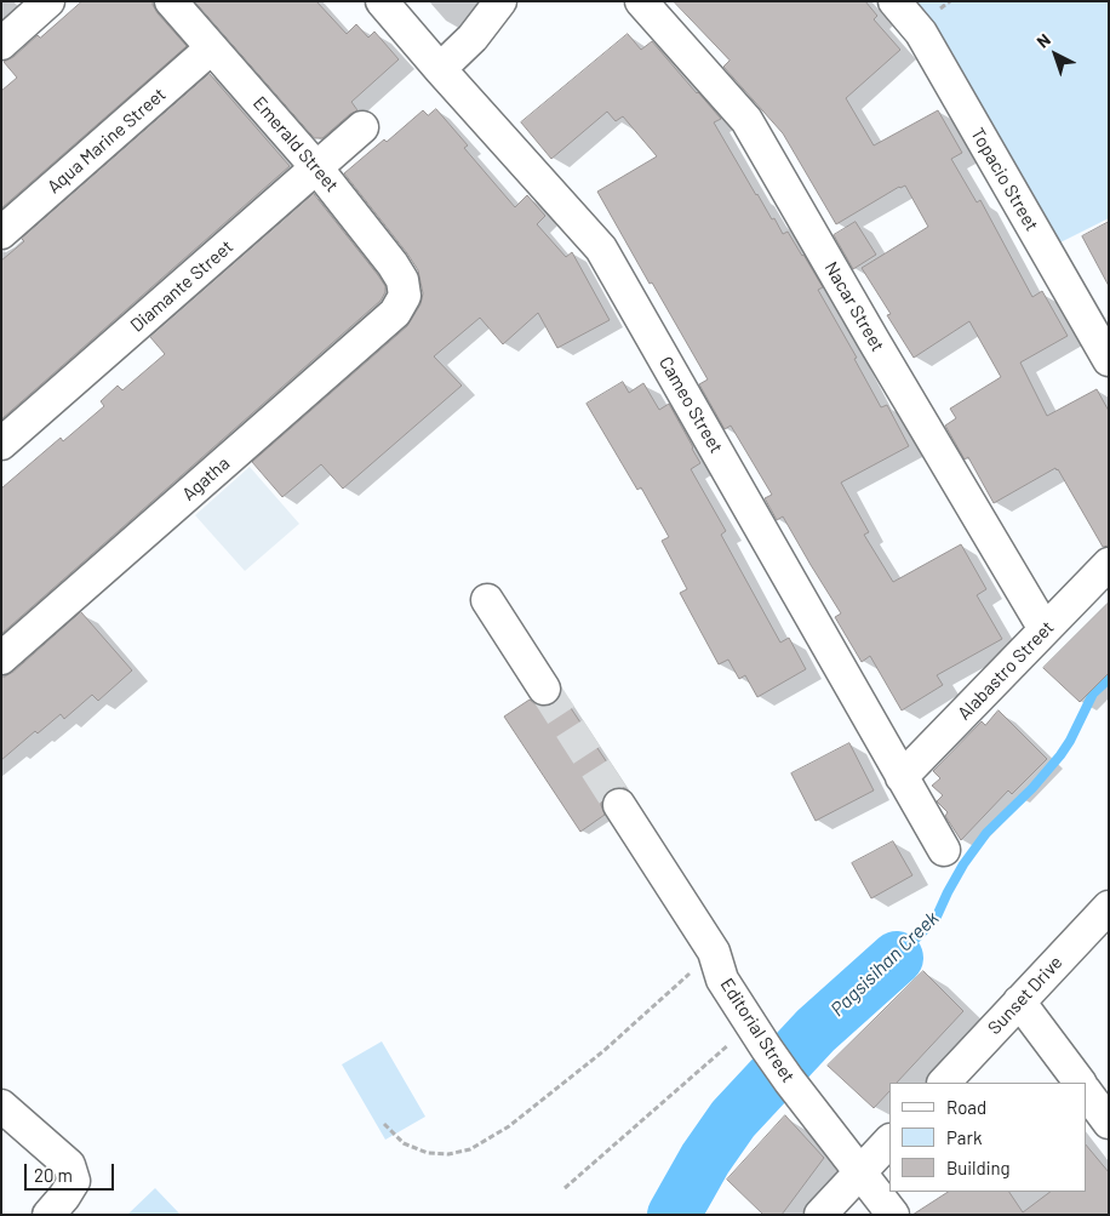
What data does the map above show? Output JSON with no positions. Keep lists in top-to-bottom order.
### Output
{
  "streets": {
    "street": [
      "Aqua Marine Street",
      "Emerald Street",
      "Topacio Street",
      "Diamante Street",
      "Nacar Street",
      "Cameo Street",
      "Agatha",
      "Alabastro Street",
      "Sunset Drive",
      "Editorial Street"
    ]
  },
  "crossings": [
    ["Aqua Marine Street", "Emerald Street"],
    ["Emerald Street", "Diamante Street"],
    ["Emerald Street", "Agatha"],
    ["Nacar Street", "Alabastro Street"],
    ["Cameo Street", "Alabastro Street"]
  ],
  "water": ["Pagsisihan Creek"],
  "legend": ["Road", "Park", "Building"],
  "scale_bar": "20 m",
  "north": "top left"
}
